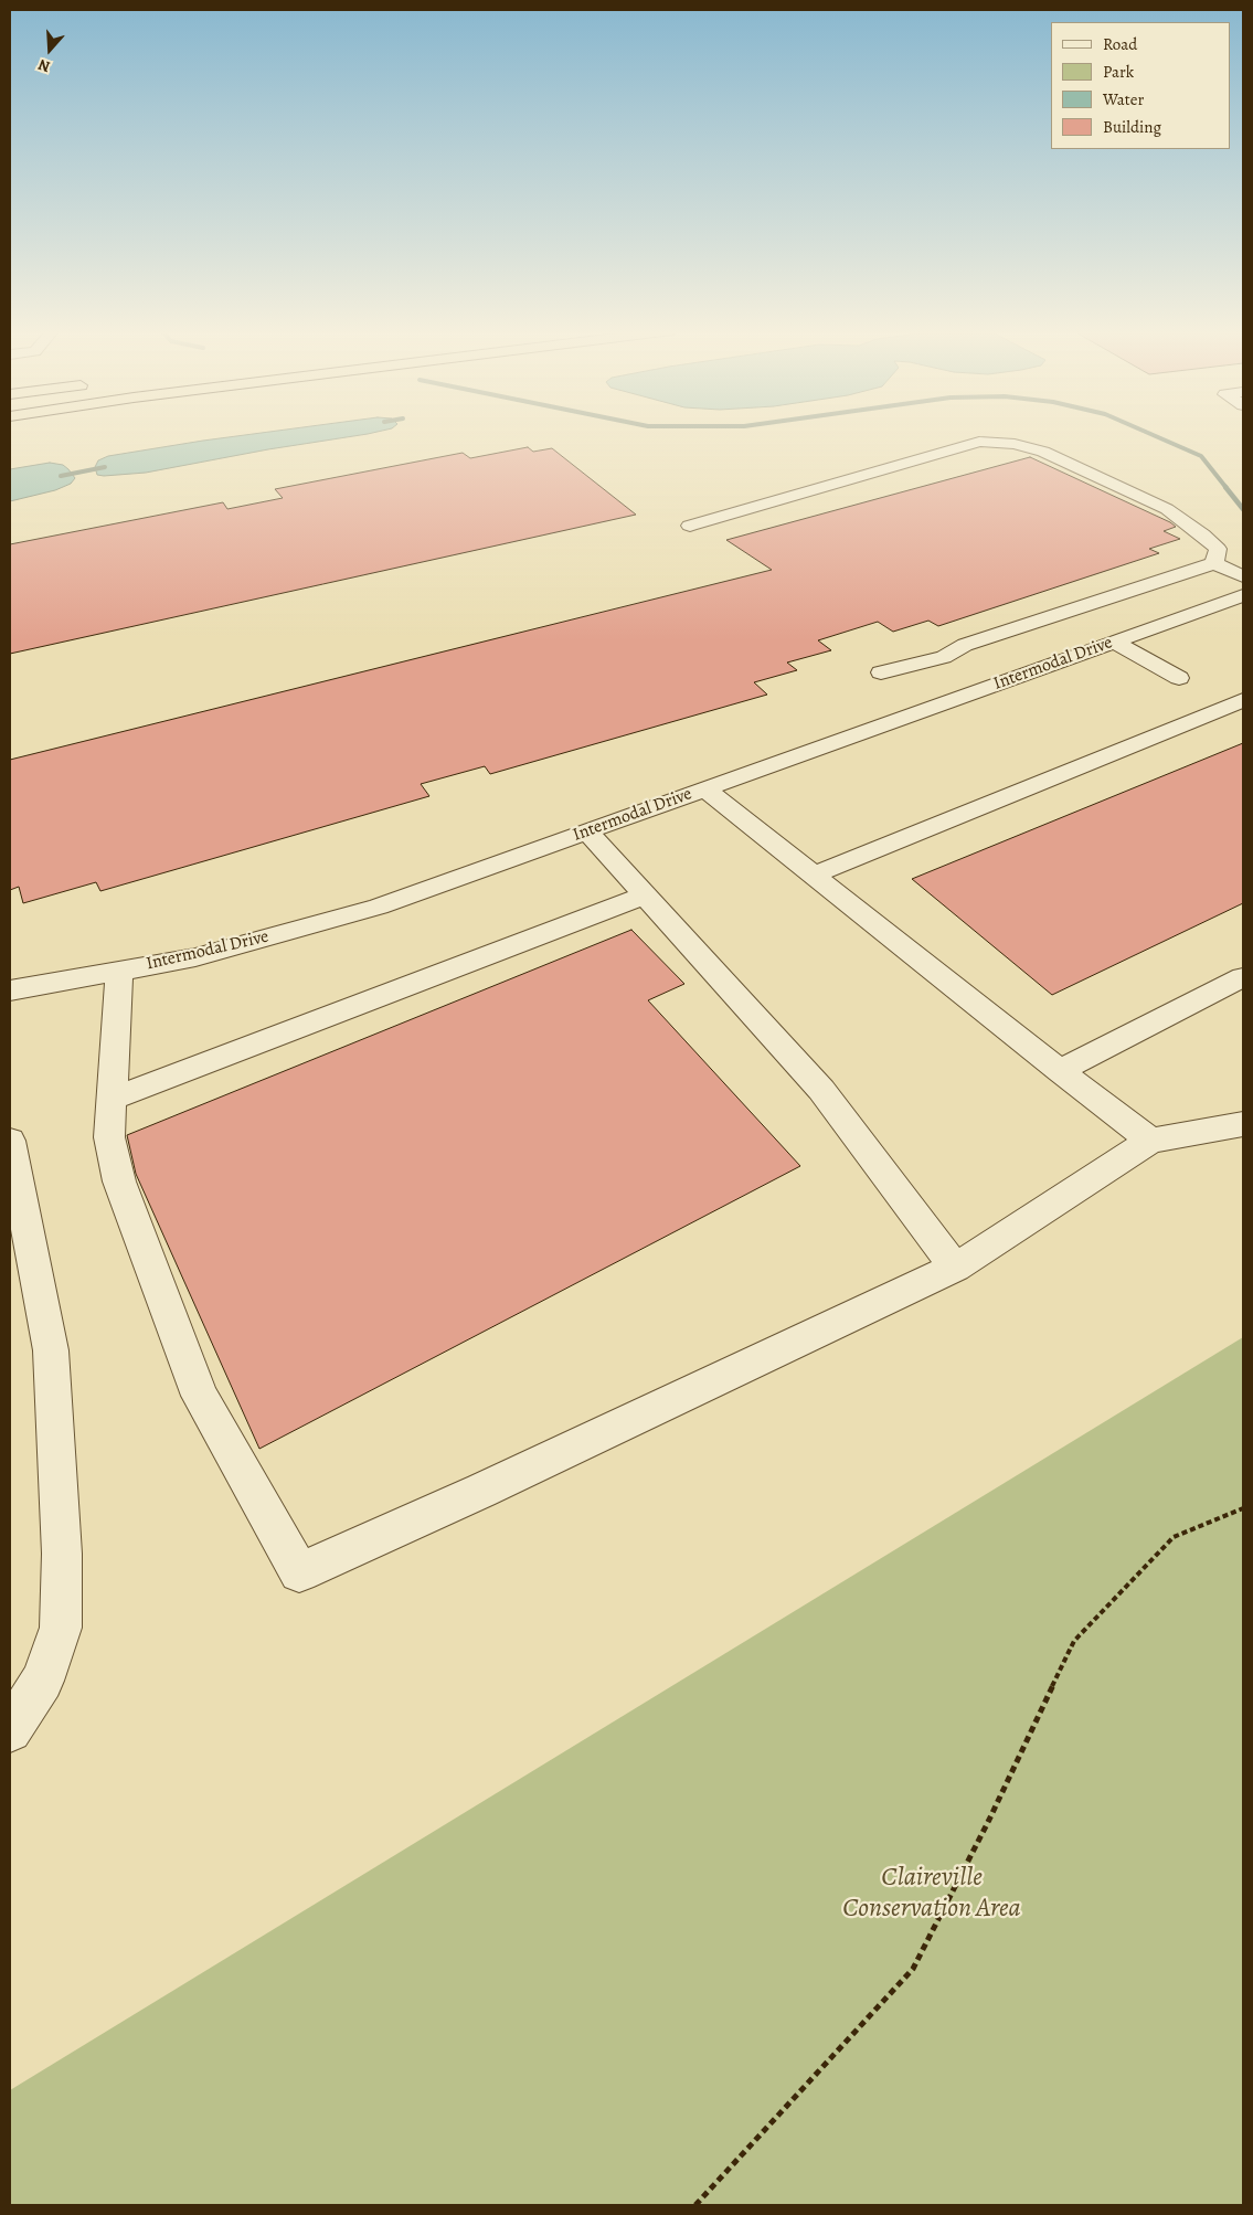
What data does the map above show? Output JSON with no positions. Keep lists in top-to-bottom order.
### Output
{
  "streets": {
    "street": ["Intermodal Drive"]
  },
  "parks": ["Claireville Conservation Area"],
  "legend": [
    "Road",
    "Park",
    "Water",
    "Building"
  ],
  "north": "bottom"
}
